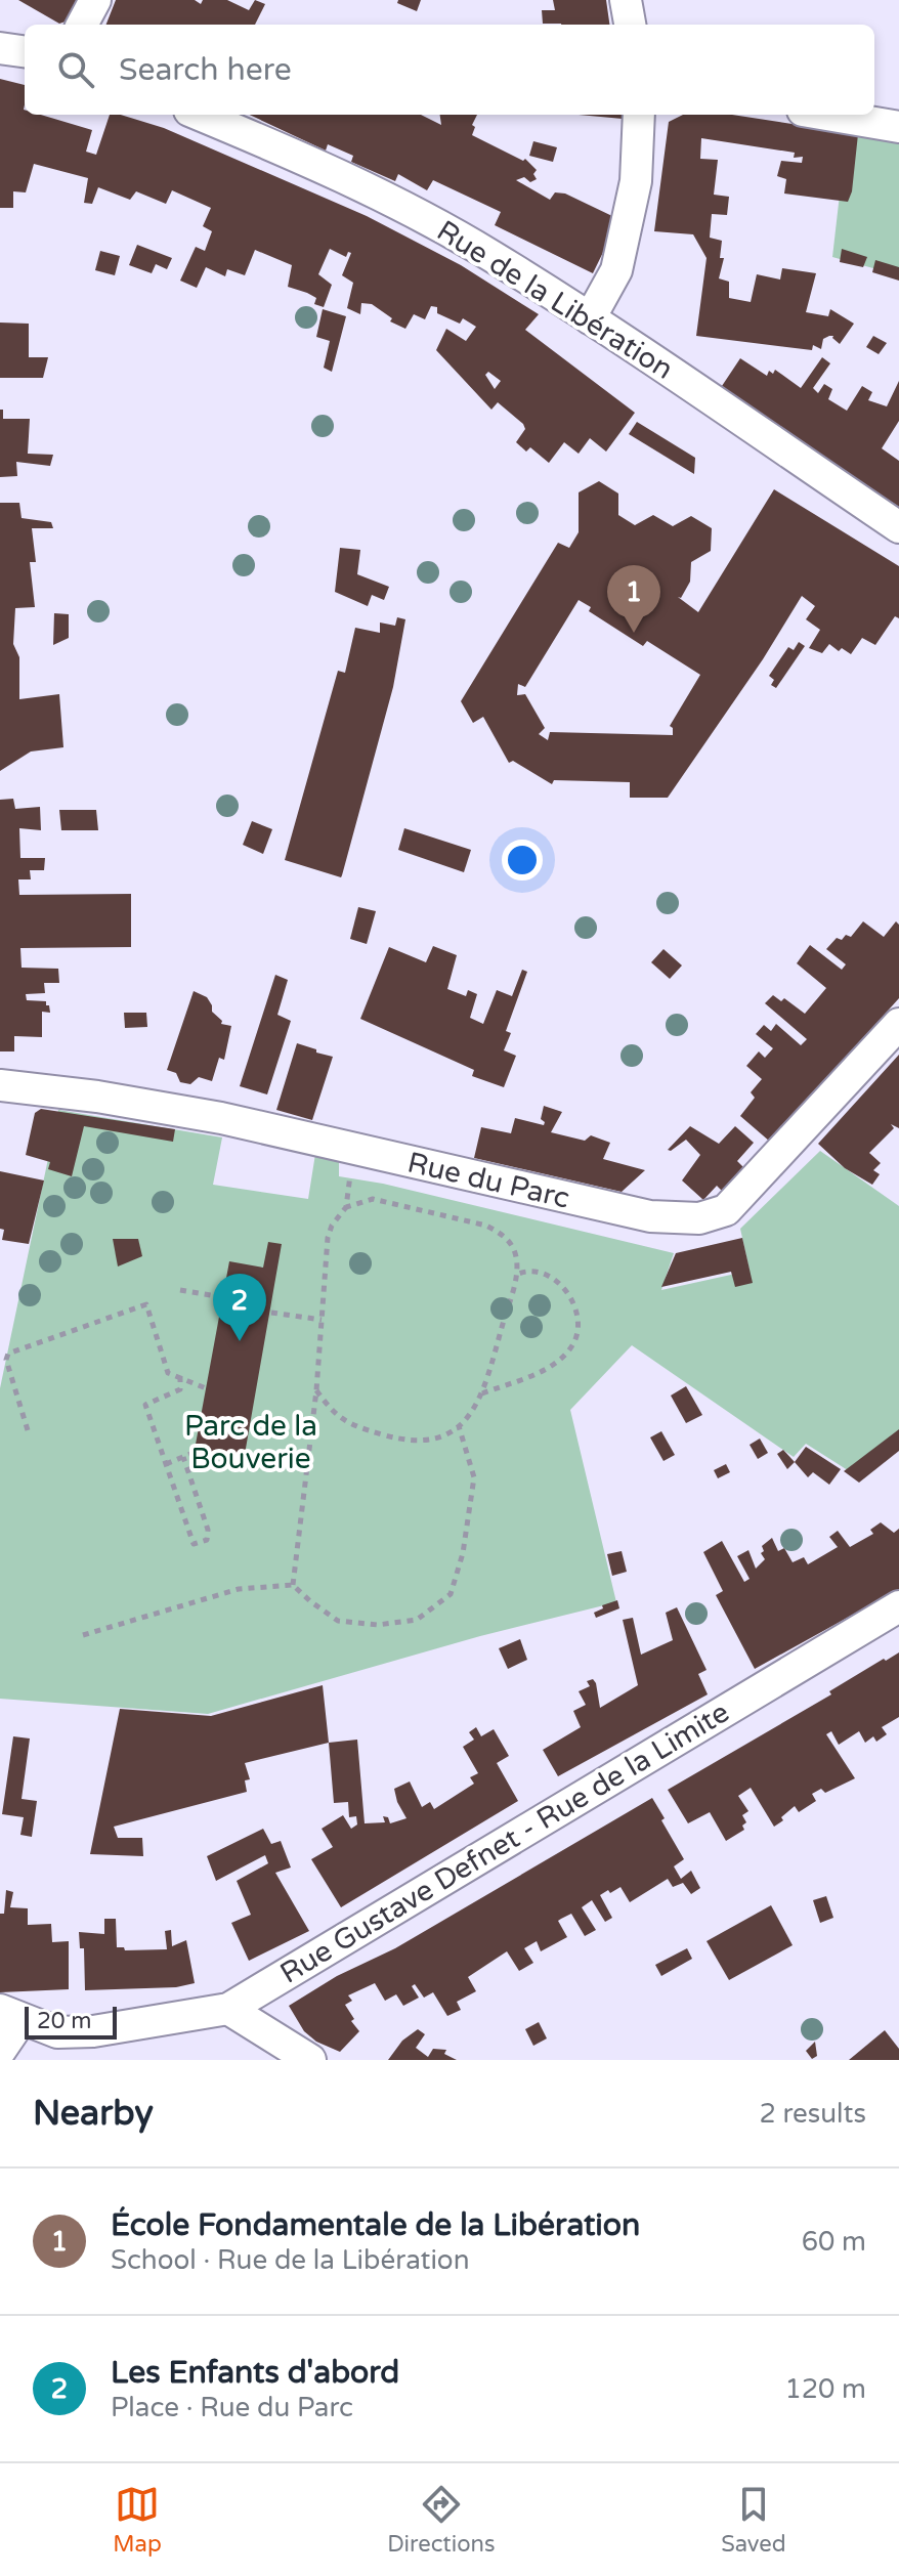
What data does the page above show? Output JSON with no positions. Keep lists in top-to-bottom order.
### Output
{
  "streets": {
    "street": ["Rue de la Libération", "Rue du Parc", "Rue Gustave Defnet - Rue de la Limite"]
  },
  "parks": ["Parc de la Bouverie"],
  "scale_bar": "20 m",
  "page": {
    "search": "Search here",
    "pins": ["1", "2"],
    "scale": "20 m",
    "heading": ["Nearby", "2 results"],
    "list": [
      {
        "mark": "1",
        "name": "École Fondamentale de la Libération",
        "note": "School · Rue de la Libération",
        "value": "60 m"
      },
      {
        "mark": "2",
        "name": "Les Enfants d'abord",
        "note": "Place · Rue du Parc",
        "value": "120 m"
      }
    ],
    "nav": ["Map", "Directions", "Saved"]
  }
}
